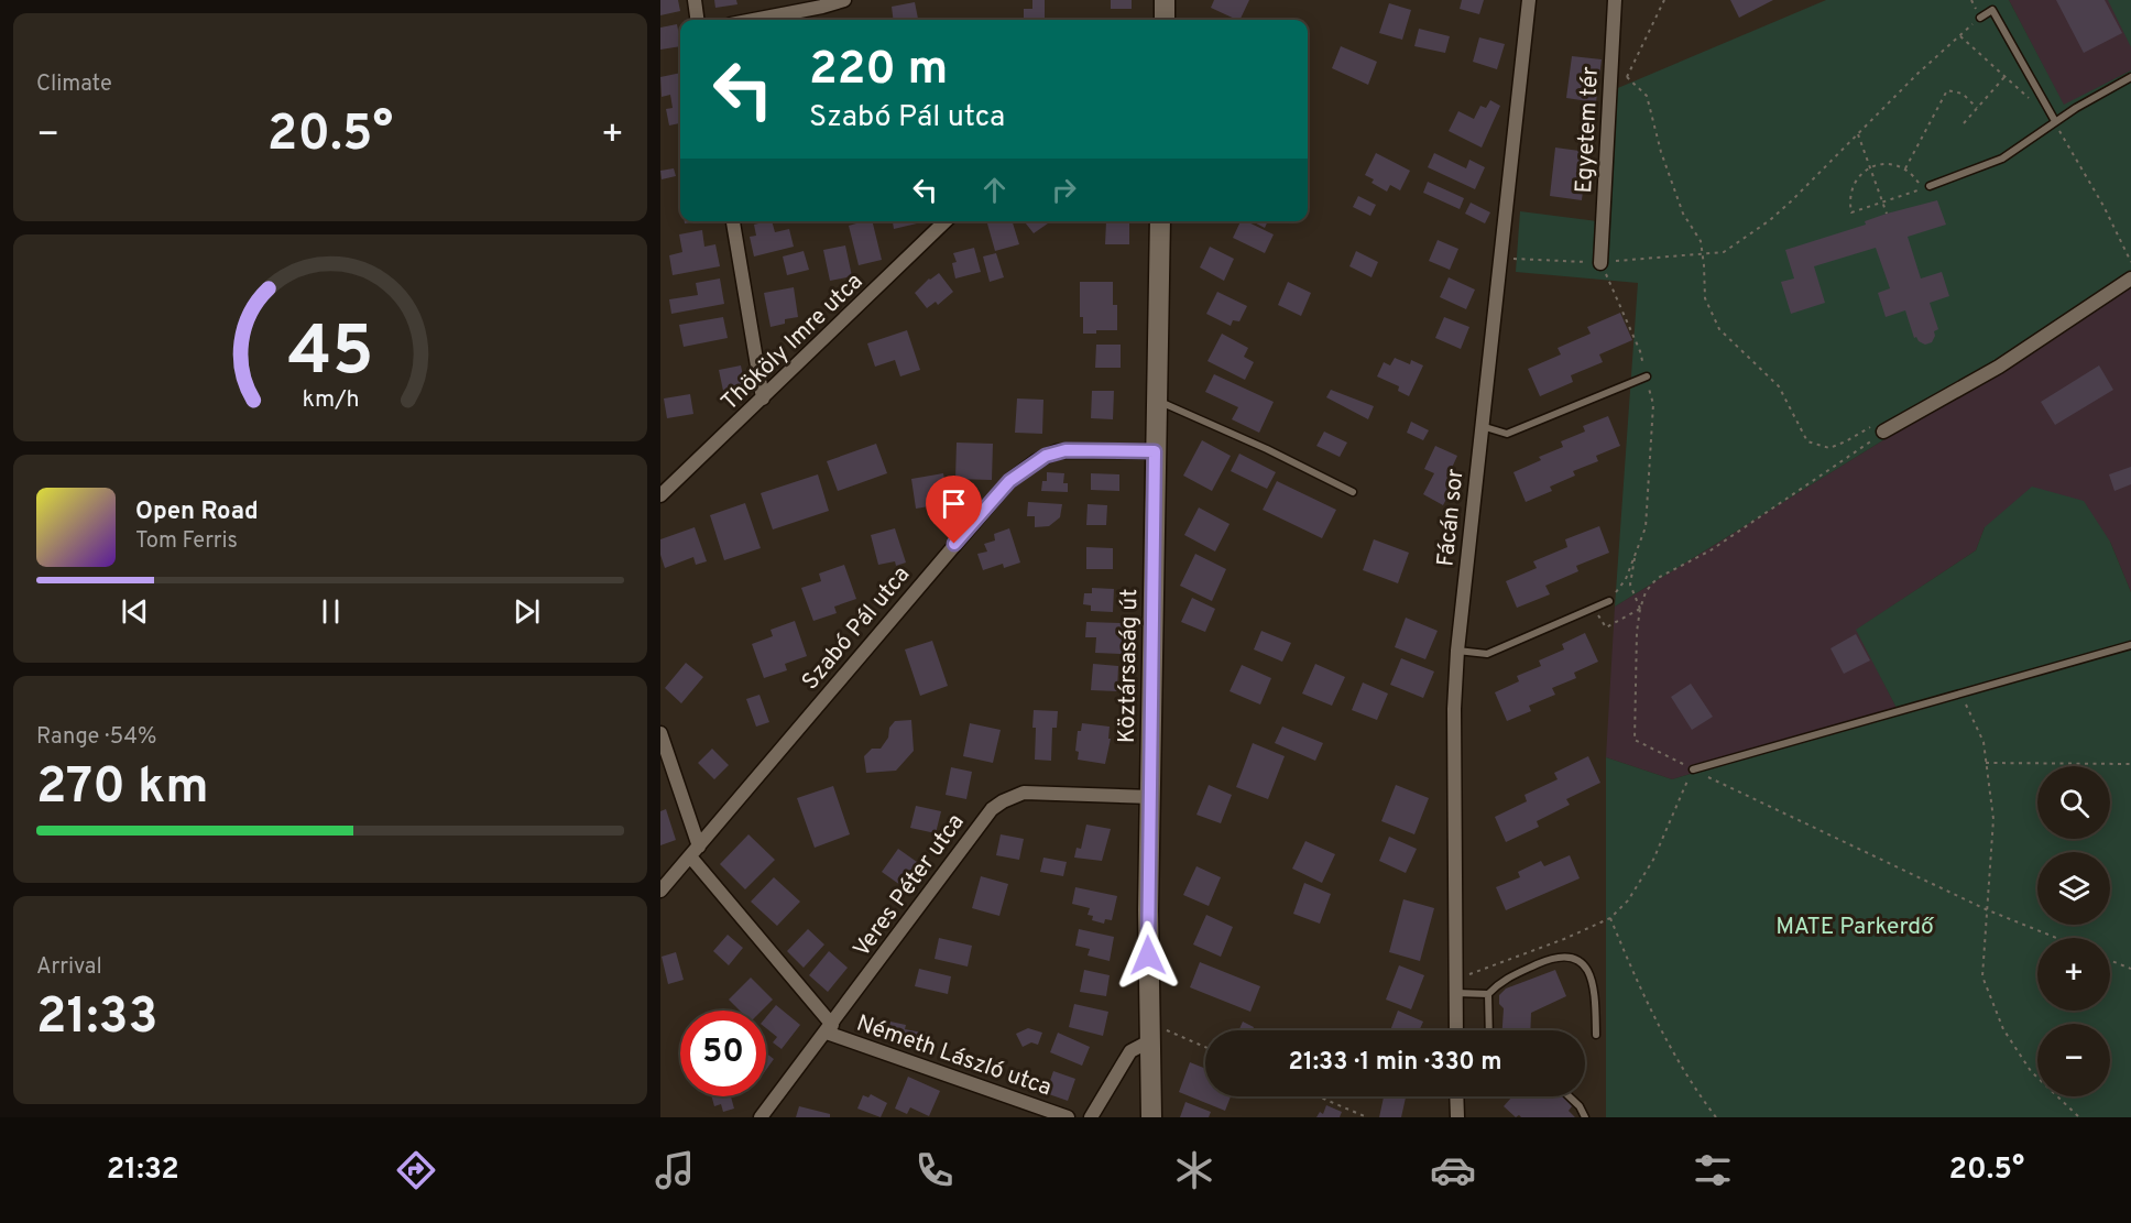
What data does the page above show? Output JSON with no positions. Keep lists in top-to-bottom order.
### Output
{
  "streets": {
    "main road": ["Köztársaság út"],
    "street": [
      "Egyetem tér",
      "Thököly Imre utca",
      "Fácán sor",
      "Szabó Pál utca",
      "Veres Péter utca",
      "Németh László utca"
    ]
  },
  "crossings": [
    ["Szabó Pál utca", "Köztársaság út"],
    ["Szabó Pál utca", "Németh László utca"],
    ["Köztársaság út", "Veres Péter utca"],
    ["Veres Péter utca", "Németh László utca"]
  ],
  "parks": ["MATE Parkerdő"],
  "page": {
    "tile": [
      "Climate",
      ["Range · 54%", "270 km"],
      ["Arrival", "21:33"]
    ],
    "turn": ["220 m", "Szabó Pál utca"],
    "heat": ["−", "20.5°", "+"],
    "song": ["Open Road", "Tom Ferris"],
    "map_buttons": ["+", "−"],
    "limit": "50",
    "trip": "21:33 · 1 min · 330 m",
    "tabs": ["21:32", "20.5°"],
    "gauge": ["45", "km/h"]
  }
}
